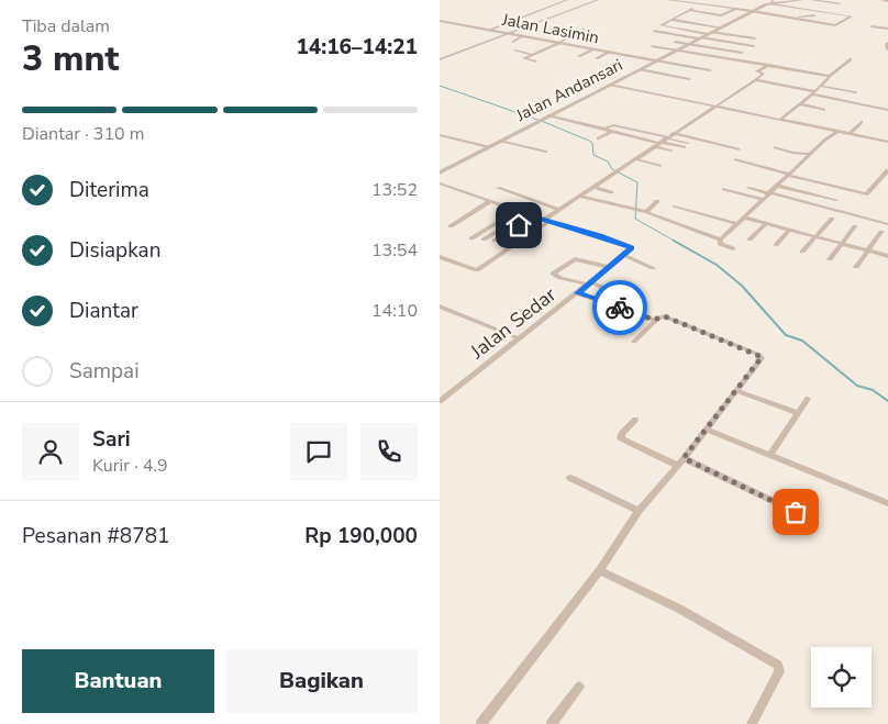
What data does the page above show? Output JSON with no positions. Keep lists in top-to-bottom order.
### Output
{
  "streets": {
    "street": ["Jalan Lasimin", "Jalan Andansari", "Jalan Sedar"]
  },
  "crossings": [
    ["Jalan Lasimin", "Jalan Andansari"]
  ],
  "page": {
    "heading": ["3 mnt", "Tiba dalam", "14:16–14:21"],
    "panel": [
      "Sari",
      "Kurir · 4.9",
      "Pesanan #8781",
      "Rp 190,000"
    ],
    "bar": "Diantar · 310 m",
    "list": [
      ["Diterima", "13:52"],
      ["Disiapkan", "13:54"],
      ["Diantar", "14:10"],
      "Sampai"
    ],
    "buttons": ["Bantuan", "Bagikan"]
  }
}
